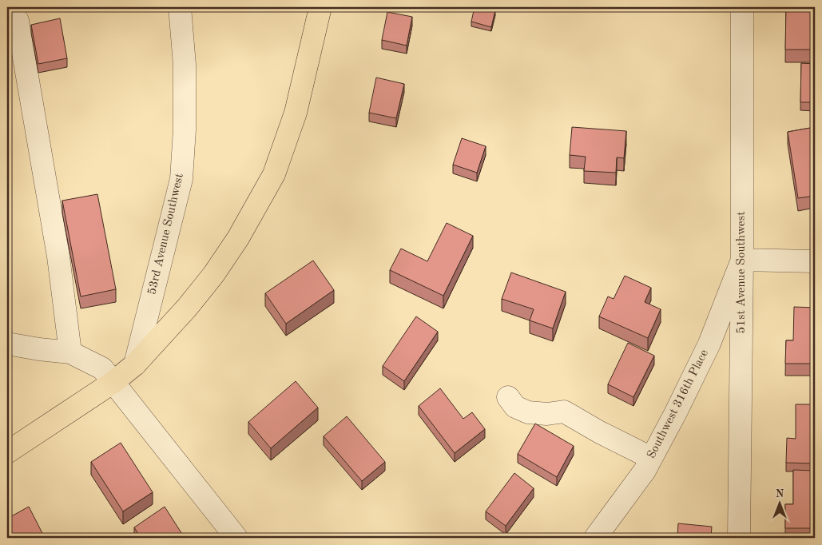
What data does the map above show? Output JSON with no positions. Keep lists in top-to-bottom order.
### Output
{
  "streets": {
    "street": ["53rd Avenue Southwest", "51st Avenue Southwest", "Southwest 316th Place"]
  },
  "crossings": [
    ["51st Avenue Southwest", "Southwest 316th Place"]
  ],
  "north": "top"
}
